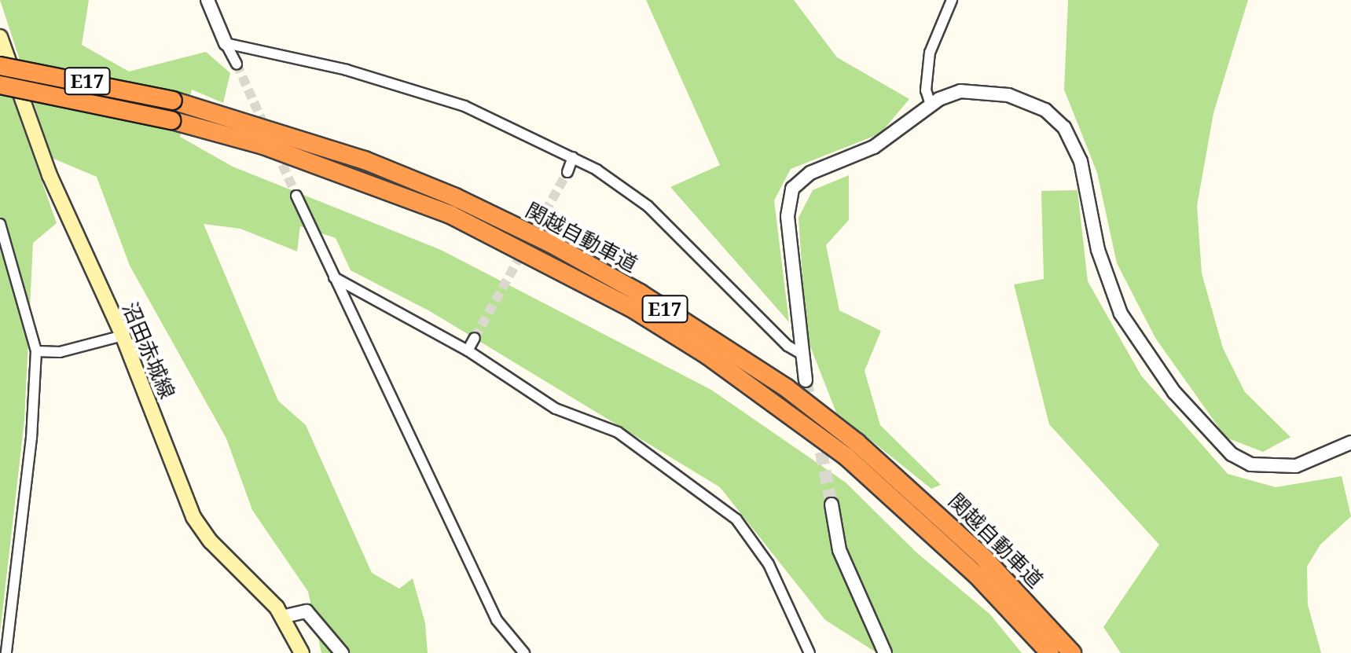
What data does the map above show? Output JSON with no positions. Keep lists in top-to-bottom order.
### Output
{
  "streets": {
    "highway": ["E17", "関越自動車道"],
    "main road": ["沼田赤城線"]
  }
}
